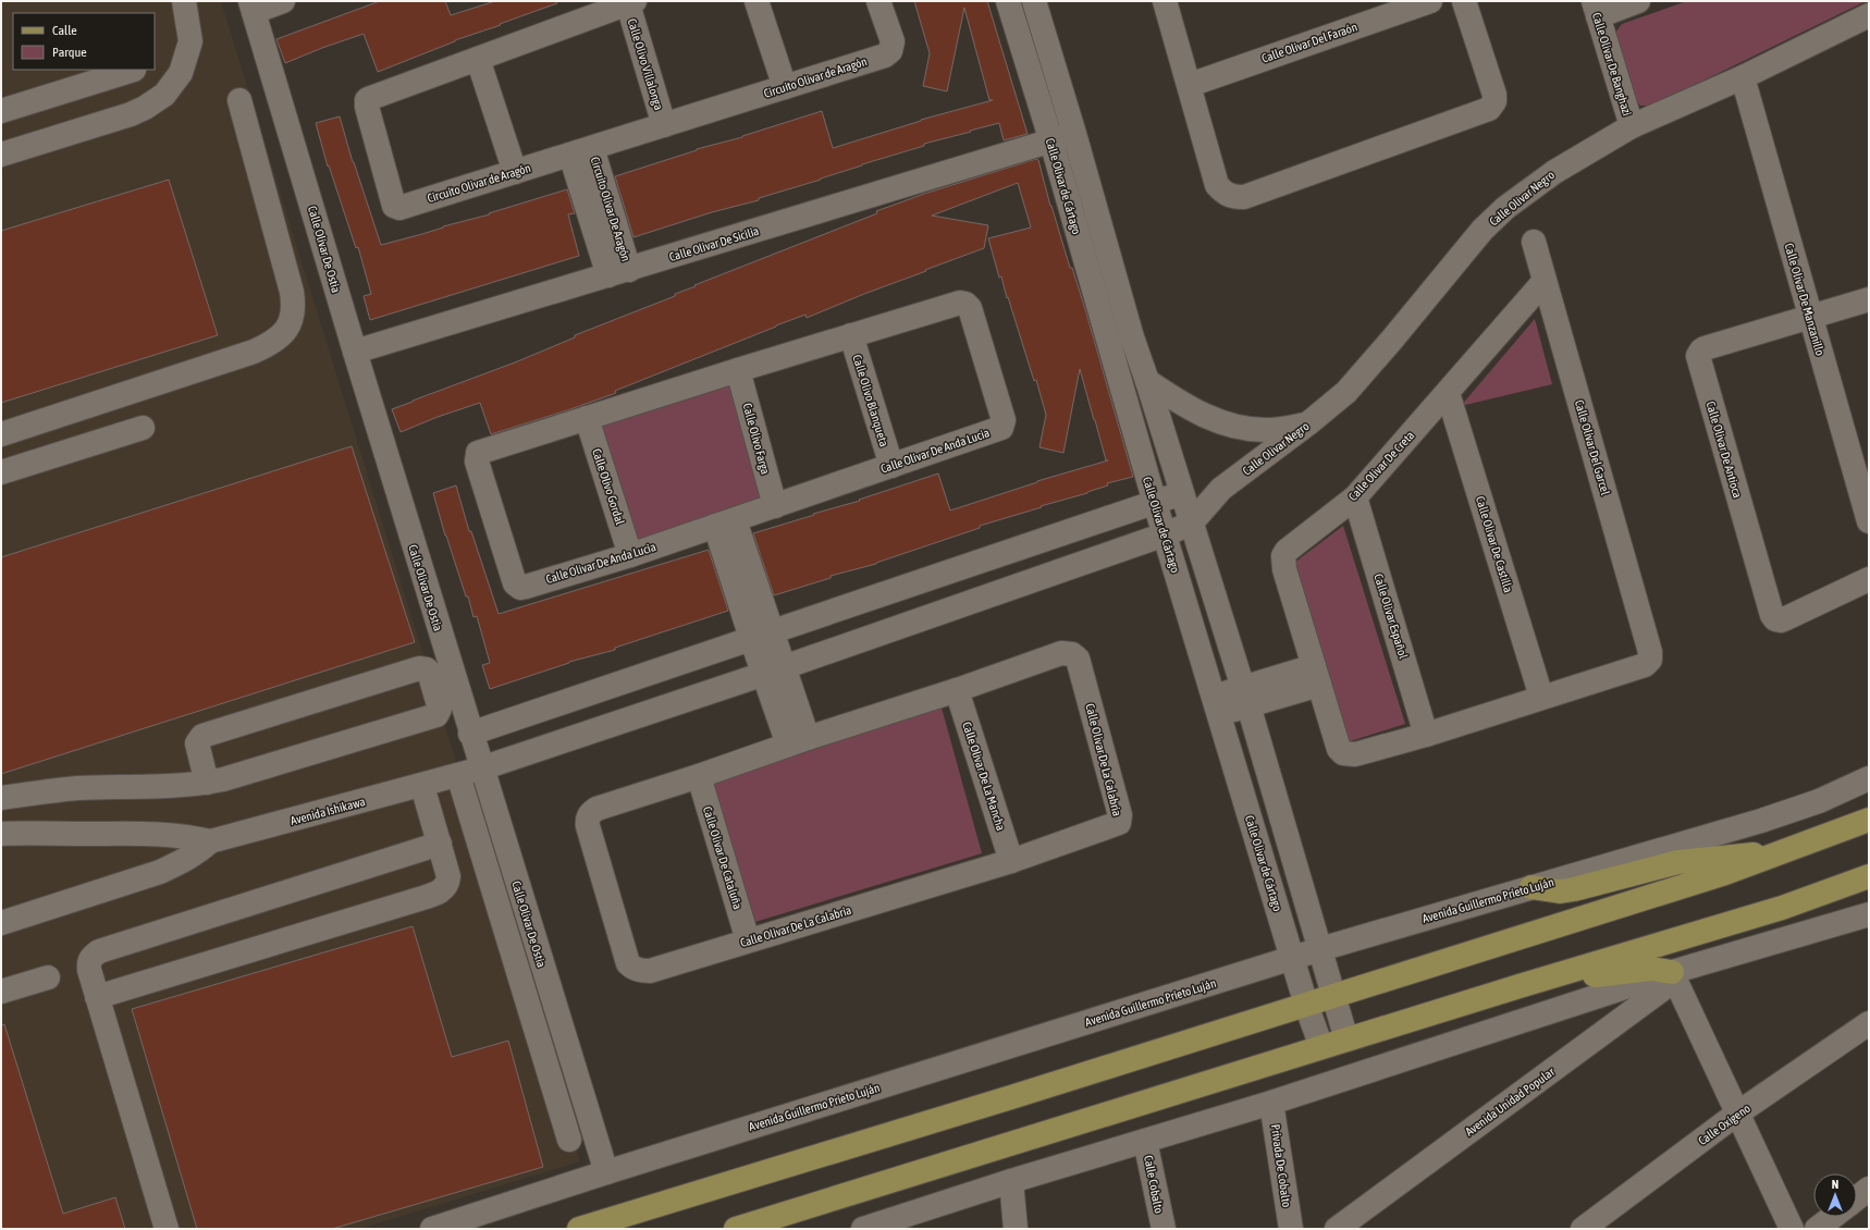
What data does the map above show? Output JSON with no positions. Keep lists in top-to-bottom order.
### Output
{
  "streets": {
    "street": [
      "Calle Olivar Del Faraón",
      "Calle Olivo Villalonga",
      "Calle Olivar De Banghazi",
      "Circuito Olivar de Aragón",
      "Calle Olivar de Cártago",
      "Calle Olivar Negro",
      "Circuito Olivar De Aragón",
      "Calle Olivar De Sicilia",
      "Calle Olivar De Ostia",
      "Calle Olivar De Manzanillo",
      "Calle Olivo Blanqueta",
      "Calle Olivo Farga",
      "Calle Olivar Del Garcel",
      "Calle Olivar De Antioca",
      "Calle Olivar De Anda Lucia",
      "Calle Olivar De Creta",
      "Calle Olivo Gordal",
      "Calle Olivar De Castilla",
      "Calle Olivar Español",
      "Calle Olivar De La Calabria",
      "Calle Olivar De La Mancha",
      "Avenida Ishikawa",
      "Calle Olivar De Cataluña",
      "Avenida Guillermo Prieto Luján",
      "Avenida Unidad Popular",
      "Calle Oxígeno",
      "Privada De Cobalto",
      "Calle Cobalto"
    ]
  },
  "crossings": [
    ["Calle Olivo Villalonga", "Circuito Olivar de Aragón"],
    ["Calle Olivar De Banghazi", "Calle Olivar Negro"],
    ["Circuito Olivar de Aragón", "Circuito Olivar De Aragón"],
    ["Calle Olivar de Cártago", "Calle Olivar Negro"],
    ["Calle Olivar de Cártago", "Calle Olivar De Sicilia"],
    ["Calle Olivar de Cártago", "Avenida Ishikawa"],
    ["Calle Olivar de Cártago", "Avenida Guillermo Prieto Luján"],
    ["Calle Olivar Negro", "Calle Olivar De Manzanillo"],
    ["Calle Olivar Negro", "Avenida Ishikawa"],
    ["Circuito Olivar De Aragón", "Calle Olivar De Sicilia"],
    ["Calle Olivar De Sicilia", "Calle Olivar De Ostia"],
    ["Calle Olivar De Ostia", "Avenida Ishikawa"],
    ["Calle Olivar De Ostia", "Avenida Guillermo Prieto Luján"],
    ["Calle Olivar De Manzanillo", "Calle Olivar De Antioca"],
    ["Calle Olivo Blanqueta", "Calle Olivar De Anda Lucia"],
    ["Calle Olivo Farga", "Calle Olivar De Anda Lucia"],
    ["Calle Olivar Del Garcel", "Calle Olivar De Creta"],
    ["Calle Olivar De Anda Lucia", "Calle Olivo Gordal"],
    ["Calle Olivar De Creta", "Calle Olivar De Castilla"],
    ["Calle Olivar De Creta", "Calle Olivar Español"],
    ["Calle Olivar De La Calabria", "Calle Olivar De La Mancha"],
    ["Calle Olivar De La Calabria", "Calle Olivar De Cataluña"]
  ],
  "legend": ["Calle", "Parque"],
  "north": "top"
}
